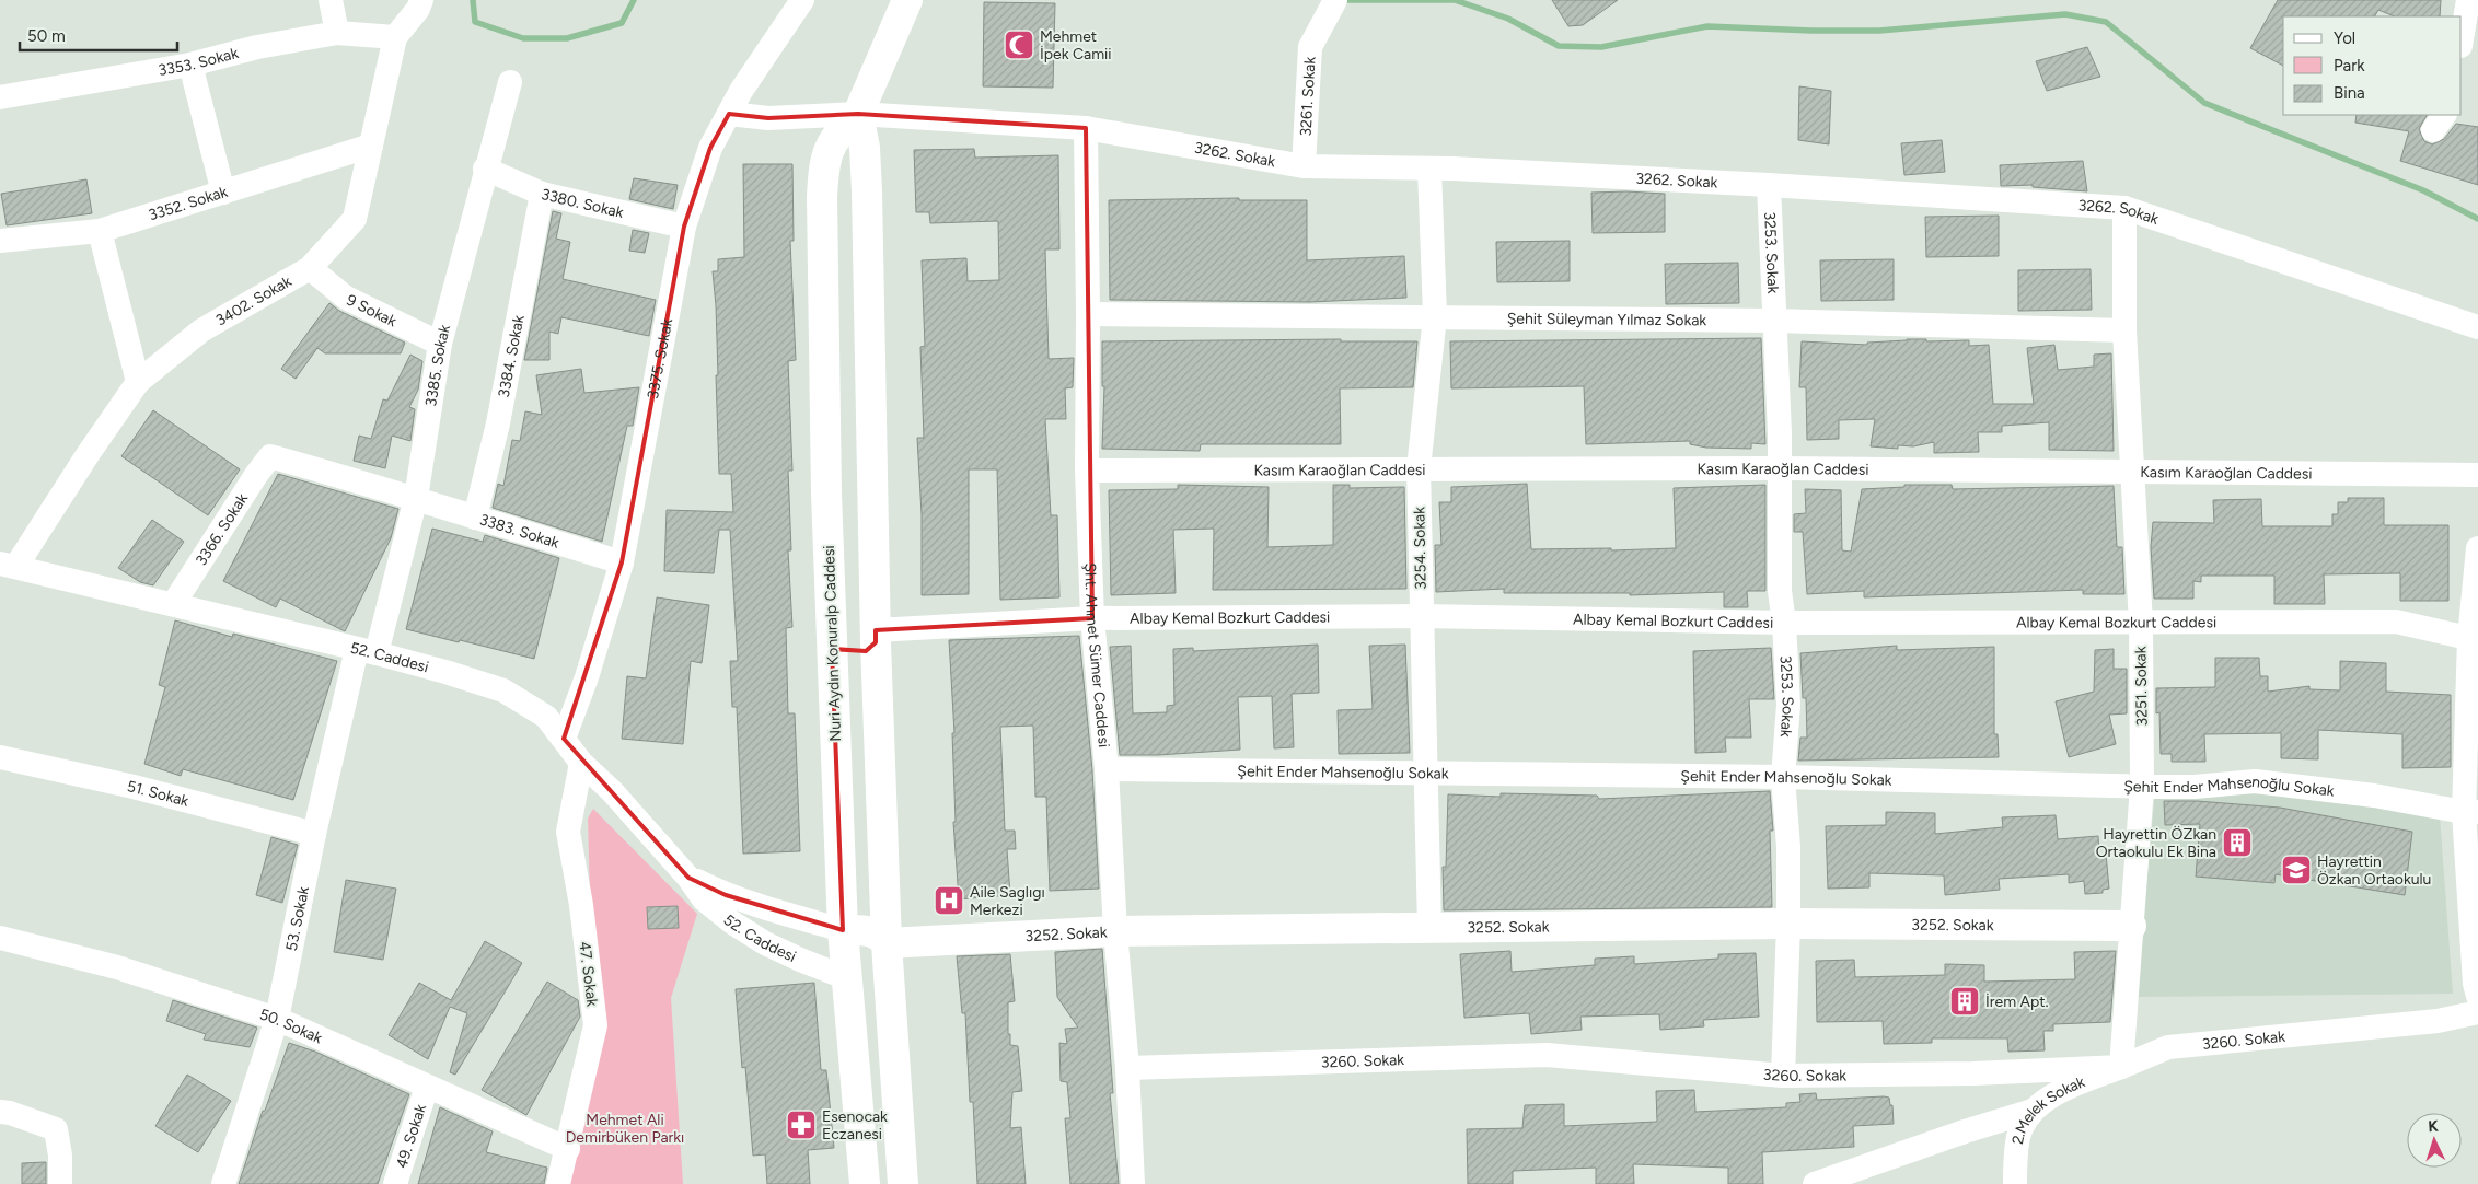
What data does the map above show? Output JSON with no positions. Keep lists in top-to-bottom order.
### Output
{
  "streets": {
    "street": [
      "3353. Sokak",
      "3261. Sokak",
      "3262. Sokak",
      "3380. Sokak",
      "3352. Sokak",
      "3253. Sokak",
      "3402. Sokak",
      "9 Sokak",
      "Şehit Süleyman Yılmaz Sokak",
      "3384. Sokak",
      "3375. Sokak",
      "3385. Sokak",
      "Kasım Karaoğlan Caddesi",
      "3366. Sokak",
      "3383. Sokak",
      "3254. Sokak",
      "Albay Kemal Bozkurt Caddesi",
      "Nuri Aydın Konuralp Caddesi",
      "52. Caddesi",
      "Şht. Ahmet Sümer Caddesi",
      "3251. Sokak",
      "Şehit Ender Mahsenoğlu Sokak",
      "51. Sokak",
      "53. Sokak",
      "3252. Sokak",
      "47. Sokak",
      "50. Sokak",
      "3260. Sokak",
      "2.Melek Sokak",
      "49. Sokak"
    ]
  },
  "crossings": [
    ["3353. Sokak", "3402. Sokak"],
    ["3261. Sokak", "3262. Sokak"],
    ["3262. Sokak", "3253. Sokak"],
    ["3262. Sokak", "3375. Sokak"],
    ["3262. Sokak", "3254. Sokak"],
    ["3262. Sokak", "Nuri Aydın Konuralp Caddesi"],
    ["3262. Sokak", "Şht. Ahmet Sümer Caddesi"],
    ["3262. Sokak", "3251. Sokak"],
    ["3380. Sokak", "3384. Sokak"],
    ["3380. Sokak", "3375. Sokak"],
    ["3380. Sokak", "3385. Sokak"],
    ["3352. Sokak", "3402. Sokak"],
    ["3253. Sokak", "Şehit Süleyman Yılmaz Sokak"],
    ["3253. Sokak", "Kasım Karaoğlan Caddesi"],
    ["3253. Sokak", "Albay Kemal Bozkurt Caddesi"],
    ["3253. Sokak", "Şehit Ender Mahsenoğlu Sokak"],
    ["3253. Sokak", "3252. Sokak"],
    ["3253. Sokak", "3260. Sokak"],
    ["3402. Sokak", "9 Sokak"],
    ["3402. Sokak", "52. Caddesi"],
    ["9 Sokak", "3385. Sokak"],
    ["Şehit Süleyman Yılmaz Sokak", "3254. Sokak"],
    ["Şehit Süleyman Yılmaz Sokak", "Şht. Ahmet Sümer Caddesi"],
    ["Şehit Süleyman Yılmaz Sokak", "3251. Sokak"],
    ["3384. Sokak", "3383. Sokak"],
    ["3375. Sokak", "3383. Sokak"],
    ["3375. Sokak", "52. Caddesi"],
    ["3385. Sokak", "3383. Sokak"],
    ["3385. Sokak", "52. Caddesi"],
    ["3385. Sokak", "53. Sokak"],
    ["Kasım Karaoğlan Caddesi", "3254. Sokak"],
    ["Kasım Karaoğlan Caddesi", "Şht. Ahmet Sümer Caddesi"],
    ["Kasım Karaoğlan Caddesi", "3251. Sokak"],
    ["3366. Sokak", "3383. Sokak"],
    ["3366. Sokak", "52. Caddesi"],
    ["3254. Sokak", "Albay Kemal Bozkurt Caddesi"],
    ["3254. Sokak", "Şehit Ender Mahsenoğlu Sokak"],
    ["3254. Sokak", "3252. Sokak"],
    ["Albay Kemal Bozkurt Caddesi", "Nuri Aydın Konuralp Caddesi"],
    ["Albay Kemal Bozkurt Caddesi", "Şht. Ahmet Sümer Caddesi"],
    ["Albay Kemal Bozkurt Caddesi", "3251. Sokak"],
    ["Nuri Aydın Konuralp Caddesi", "52. Caddesi"],
    ["52. Caddesi", "53. Sokak"],
    ["52. Caddesi", "47. Sokak"],
    ["Şht. Ahmet Sümer Caddesi", "Şehit Ender Mahsenoğlu Sokak"],
    ["Şht. Ahmet Sümer Caddesi", "3252. Sokak"],
    ["Şht. Ahmet Sümer Caddesi", "3260. Sokak"],
    ["3251. Sokak", "Şehit Ender Mahsenoğlu Sokak"],
    ["3251. Sokak", "3252. Sokak"],
    ["3251. Sokak", "3260. Sokak"],
    ["3251. Sokak", "2.Melek Sokak"],
    ["51. Sokak", "53. Sokak"],
    ["53. Sokak", "50. Sokak"],
    ["47. Sokak", "50. Sokak"],
    ["50. Sokak", "49. Sokak"],
    ["3260. Sokak", "2.Melek Sokak"]
  ],
  "parks": ["Mehmet Ali Demirbüken Parkı"],
  "places": {
    "mosque": ["Mehmet İpek Camii"],
    "building": ["Hayrettin ÖZkan Ortaokulu Ek Bina", "İrem Apt."],
    "school or university": ["Hayrettin Özkan Ortaokulu"],
    "hospital": ["Aile Saglıgı Merkezi"],
    "pharmacy": ["Esenocak Eczanesi"]
  },
  "legend": ["Yol", "Park", "Bina"],
  "scale_bar": "50 m",
  "north": "top"
}
